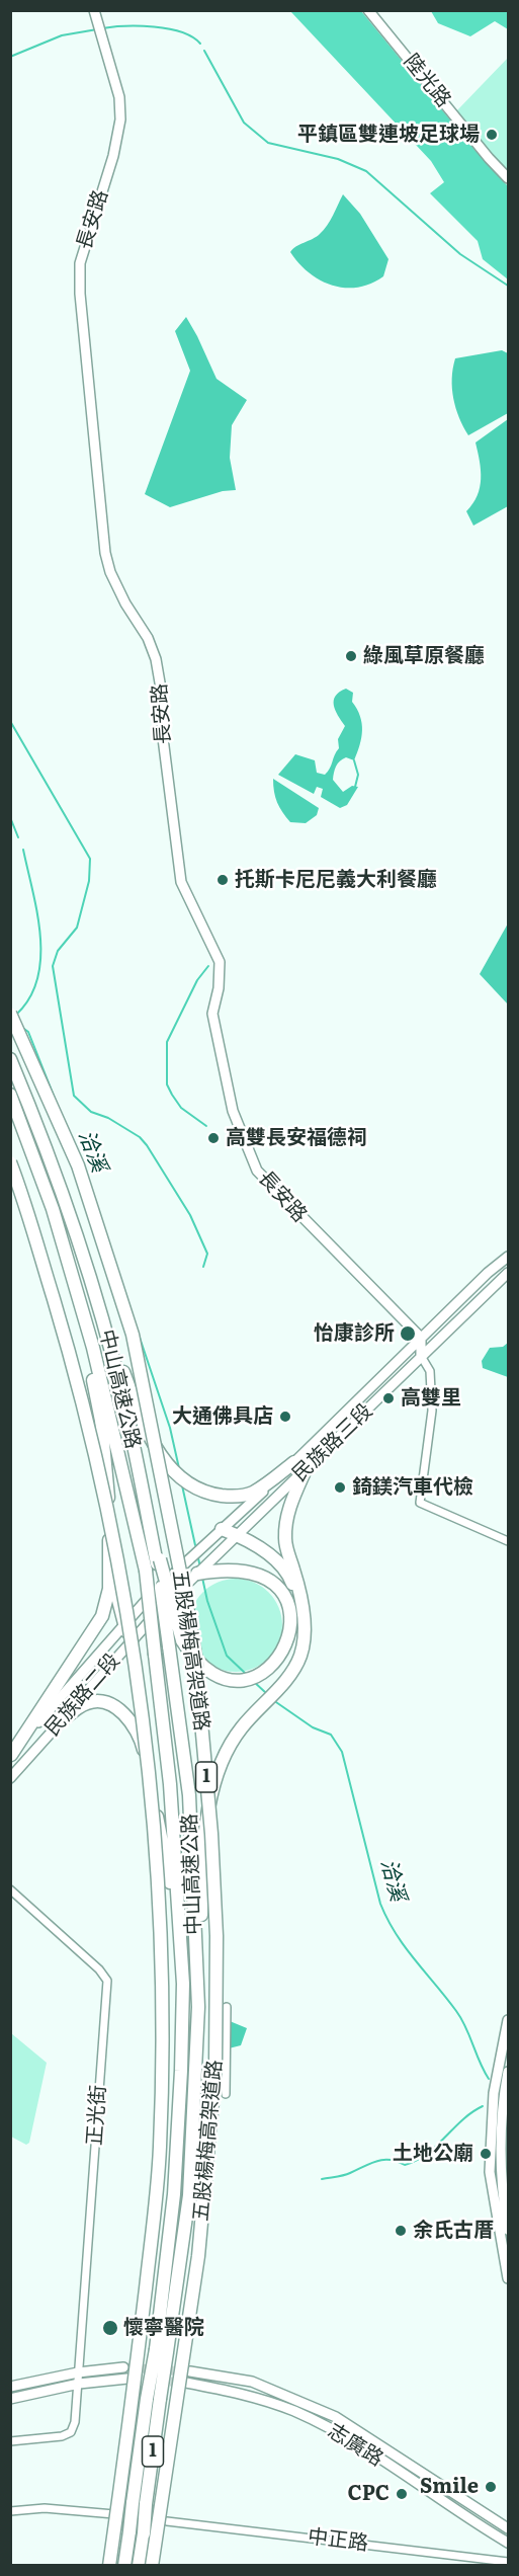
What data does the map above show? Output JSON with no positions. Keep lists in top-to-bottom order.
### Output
{
  "streets": {
    "highway": ["中山高速公路", "五股楊梅高架道路", "1"],
    "main road": [
      "陸光路",
      "長安路",
      "民族路三段",
      "民族路二段",
      "志廣路"
    ],
    "street": ["正光街", "中正路"]
  },
  "crossings": [
    ["長安路", "民族路三段"],
    ["民族路三段", "民族路二段"]
  ],
  "water": ["洽溪"],
  "places": [
    "平鎮區雙連坡足球場",
    "綠風草原餐廳",
    "托斯卡尼尼義大利餐廳",
    "高雙長安福德祠",
    "怡康診所",
    "高雙里",
    "大通佛具店",
    "錡鎂汽車代檢",
    "土地公廟",
    "余氏古厝",
    "懷寧醫院",
    "Smile",
    "CPC"
  ]
}
